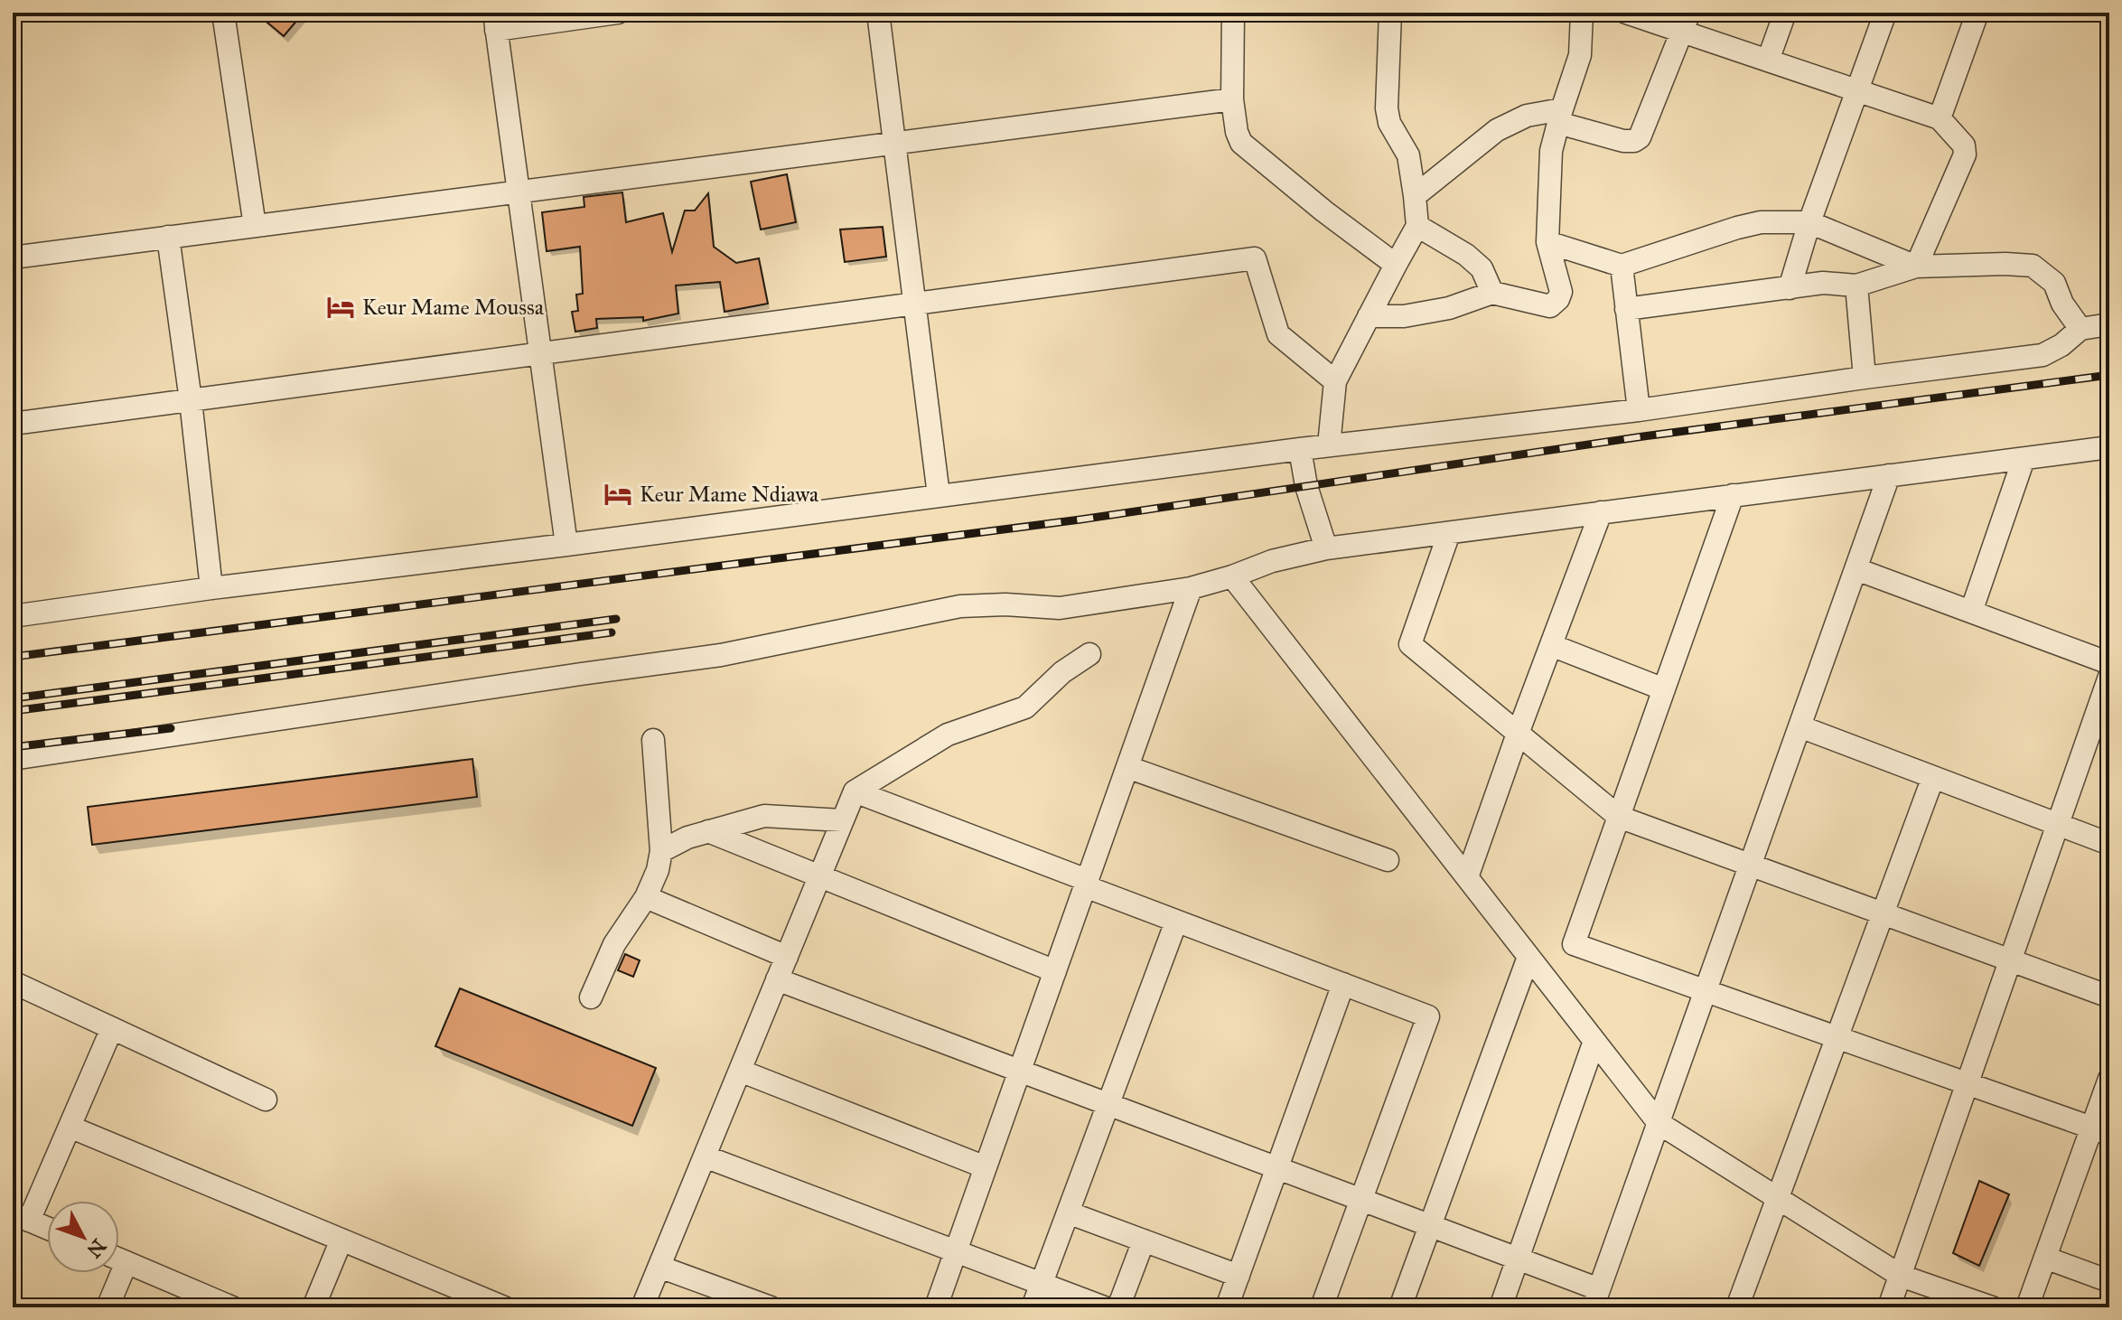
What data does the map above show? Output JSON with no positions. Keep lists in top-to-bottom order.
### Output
{
  "places": {
    "hotel": ["Keur Mame Moussa", "Keur Mame Ndiawa"]
  },
  "north": "bottom right"
}
